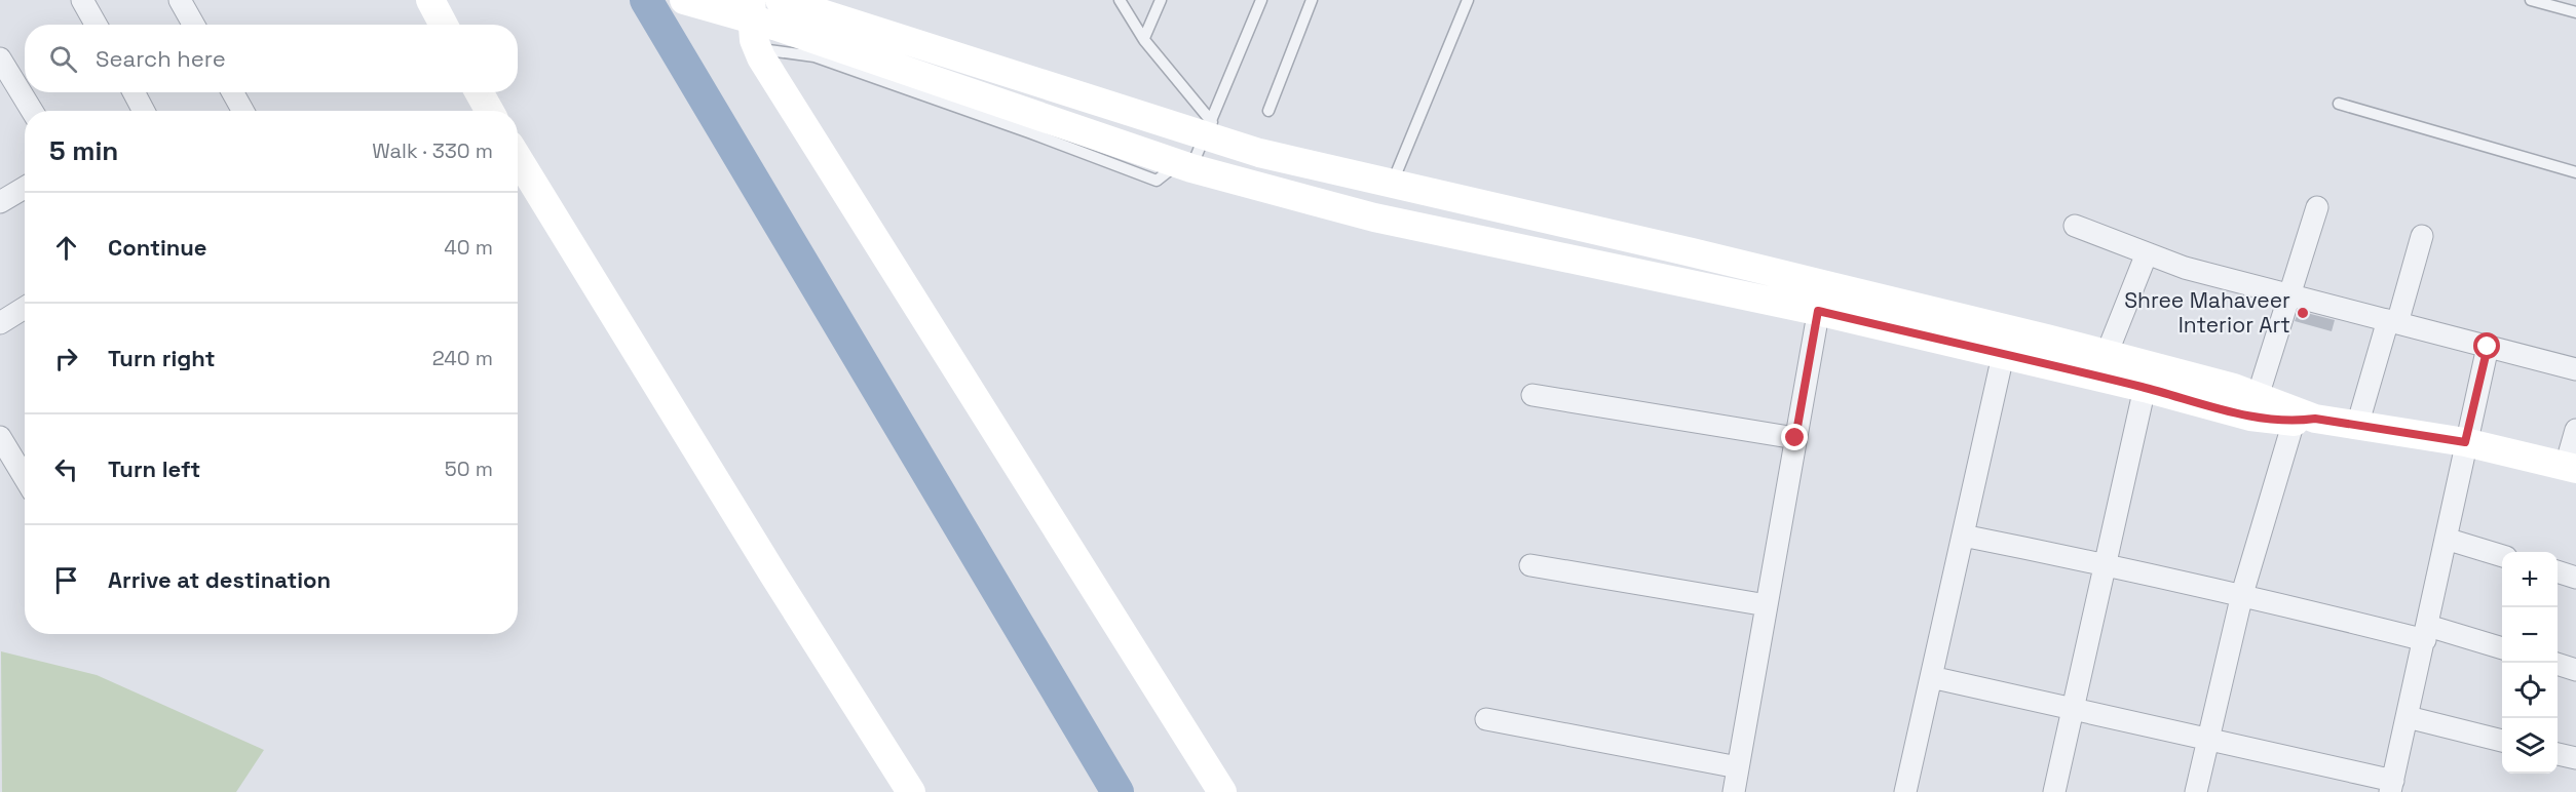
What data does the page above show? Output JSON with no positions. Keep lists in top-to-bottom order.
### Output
{
  "places": ["Shree Mahaveer Interior Art"],
  "page": {
    "search": "Search here",
    "heading": ["5 min", "Walk · 330 m"],
    "list": [
      ["Continue", "40 m"],
      ["Turn right", "240 m"],
      ["Turn left", "50 m"],
      "Arrive at destination"
    ],
    "map_buttons": ["+", "−"]
  }
}
